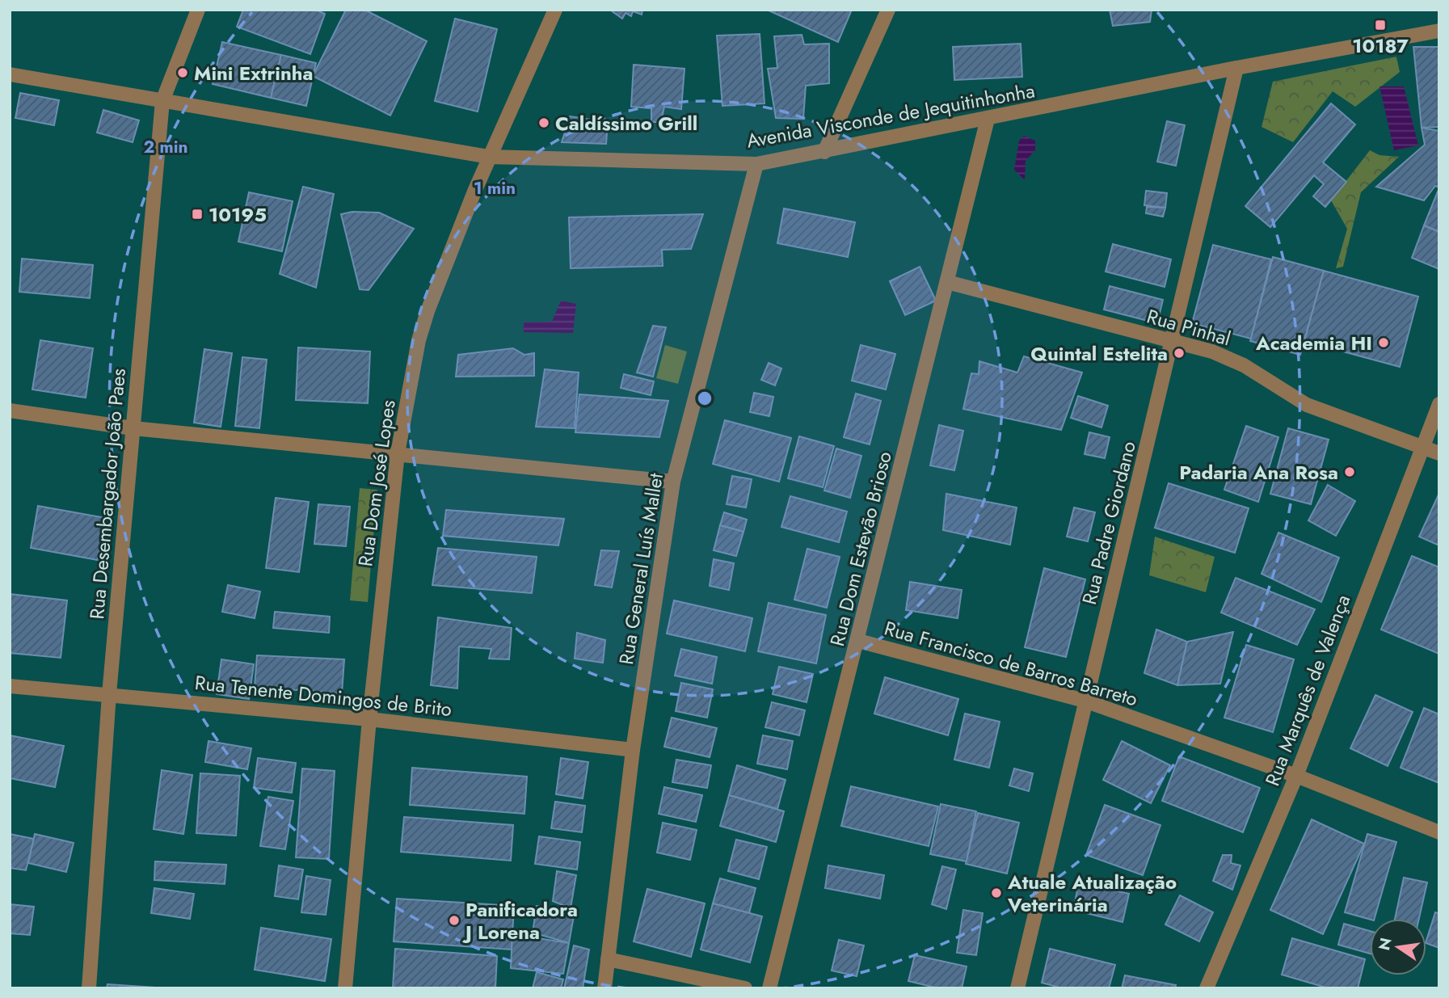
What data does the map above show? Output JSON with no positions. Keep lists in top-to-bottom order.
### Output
{
  "streets": {
    "street": [
      "Avenida Visconde de Jequitinhonha",
      "Rua Pinhal",
      "Rua Dom José Lopes",
      "Rua Desembargador João Paes",
      "Rua Padre Giordano",
      "Rua Dom Estevão Brioso",
      "Rua General Luís Mallet",
      "Rua Francisco de Barros Barreto",
      "Rua Marquês de Valença",
      "Rua Tenente Domingos de Brito"
    ]
  },
  "crossings": [
    ["Avenida Visconde de Jequitinhonha", "Rua Dom José Lopes"],
    ["Avenida Visconde de Jequitinhonha", "Rua Desembargador João Paes"],
    ["Avenida Visconde de Jequitinhonha", "Rua Padre Giordano"],
    ["Avenida Visconde de Jequitinhonha", "Rua Dom Estevão Brioso"],
    ["Avenida Visconde de Jequitinhonha", "Rua General Luís Mallet"],
    ["Rua Pinhal", "Rua Padre Giordano"],
    ["Rua Pinhal", "Rua Dom Estevão Brioso"],
    ["Rua Pinhal", "Rua Marquês de Valença"],
    ["Rua Dom José Lopes", "Rua Tenente Domingos de Brito"],
    ["Rua Desembargador João Paes", "Rua Tenente Domingos de Brito"],
    ["Rua Padre Giordano", "Rua Francisco de Barros Barreto"],
    ["Rua Dom Estevão Brioso", "Rua Francisco de Barros Barreto"],
    ["Rua General Luís Mallet", "Rua Tenente Domingos de Brito"],
    ["Rua Francisco de Barros Barreto", "Rua Marquês de Valença"]
  ],
  "places": {
    "transit": ["10187", "10195"],
    "other": [
      "Mini Extrinha",
      "Caldíssimo Grill",
      "Academia HI",
      "Quintal Estelita",
      "Padaria Ana Rosa",
      "Atuale Atualização Veterinária",
      "Panificadora J Lorena"
    ]
  },
  "north": "left",
  "rings": ["2 min", "1 min"]
}
